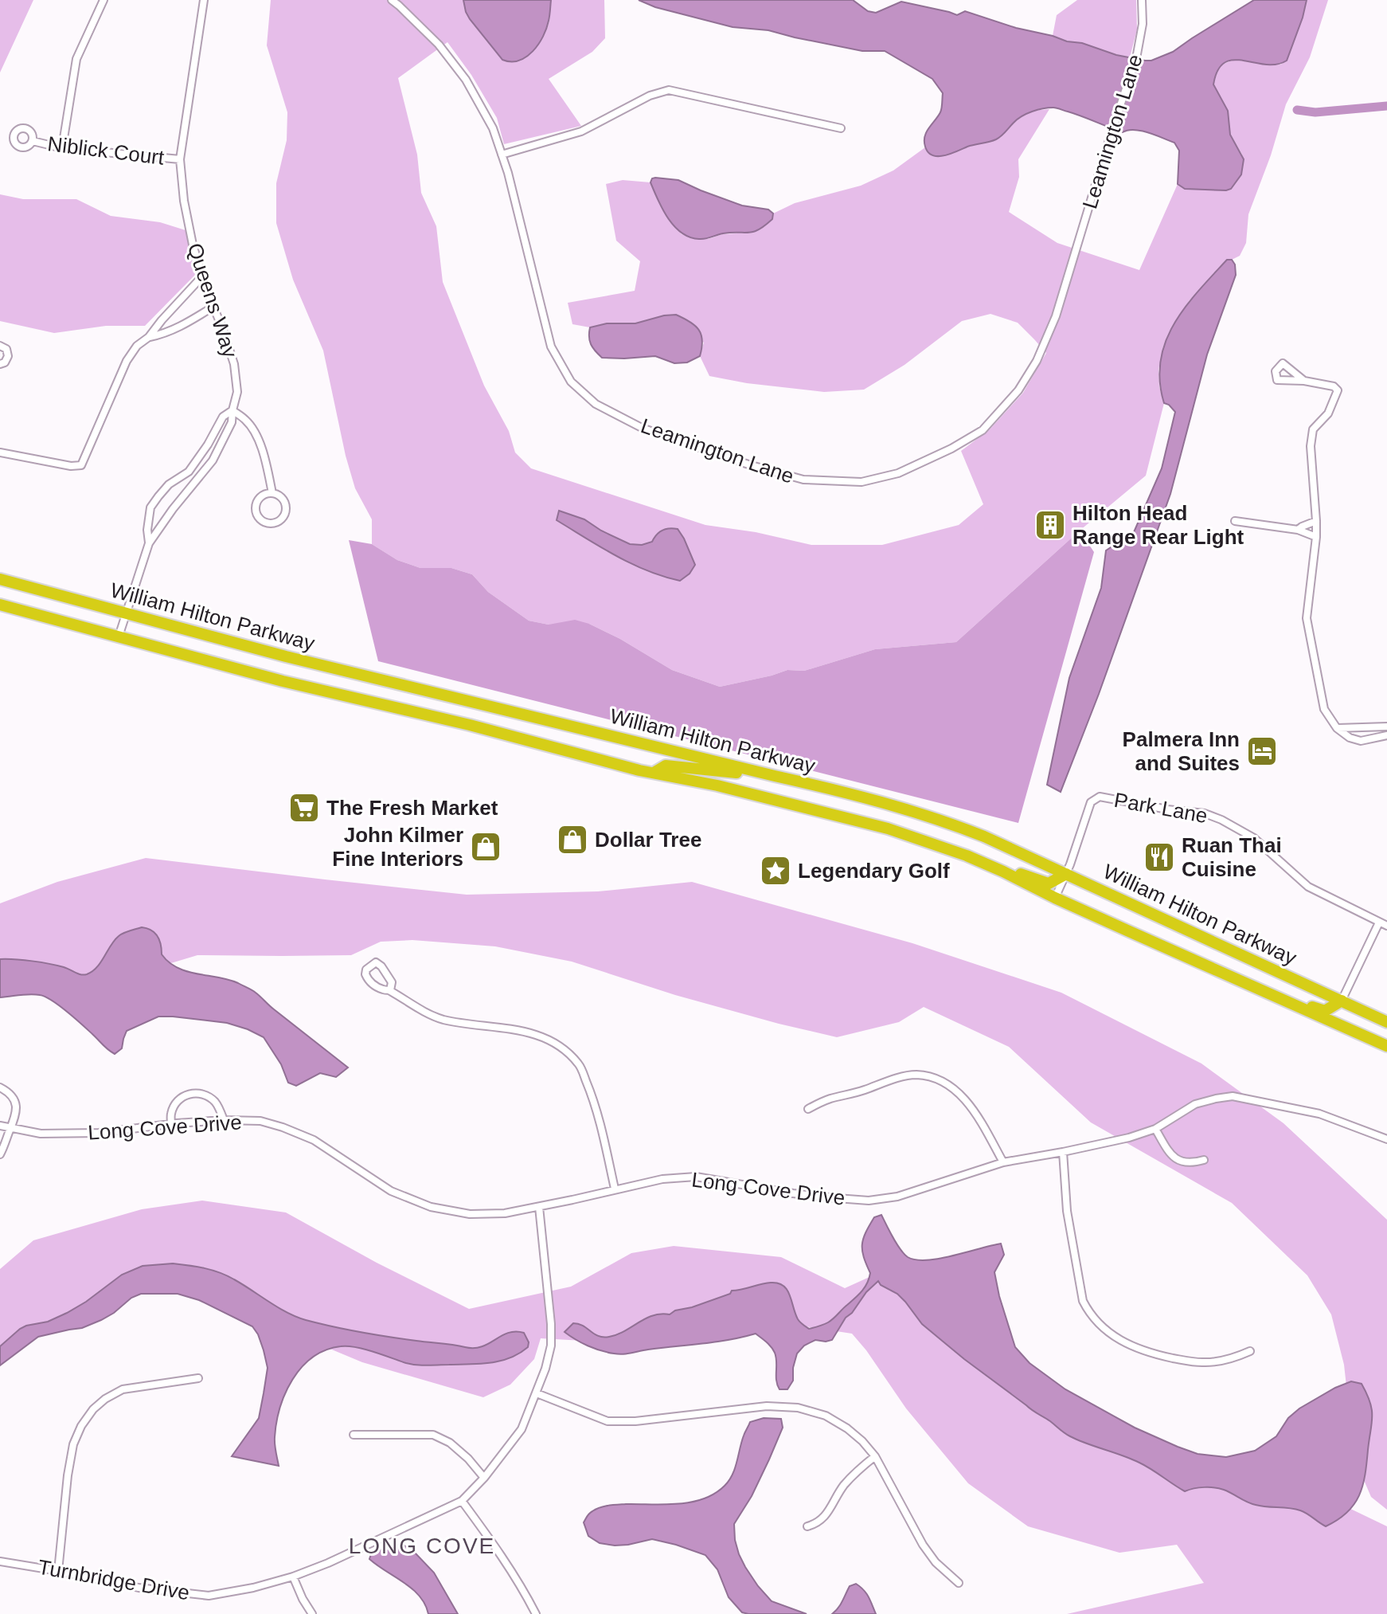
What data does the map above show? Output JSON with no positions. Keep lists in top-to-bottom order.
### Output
{
  "streets": {
    "highway": ["William Hilton Parkway"],
    "street": [
      "Leamington Lane",
      "Niblick Court",
      "Queens Way",
      "Park Lane",
      "Long Cove Drive",
      "Turnbridge Drive"
    ]
  },
  "crossings": [
    ["Niblick Court", "Queens Way"],
    ["Queens Way", "William Hilton Parkway"],
    ["William Hilton Parkway", "Park Lane"],
    ["Long Cove Drive", "Turnbridge Drive"]
  ],
  "districts": ["LONG COVE"],
  "places": {
    "building": ["Hilton Head Range Rear Light"],
    "hotel": ["Palmera Inn and Suites"],
    "supermarket": ["The Fresh Market"],
    "shop": ["Dollar Tree", "John Kilmer Fine Interiors"],
    "restaurant": ["Ruan Thai Cuisine"],
    "place": ["Legendary Golf"]
  }
}
